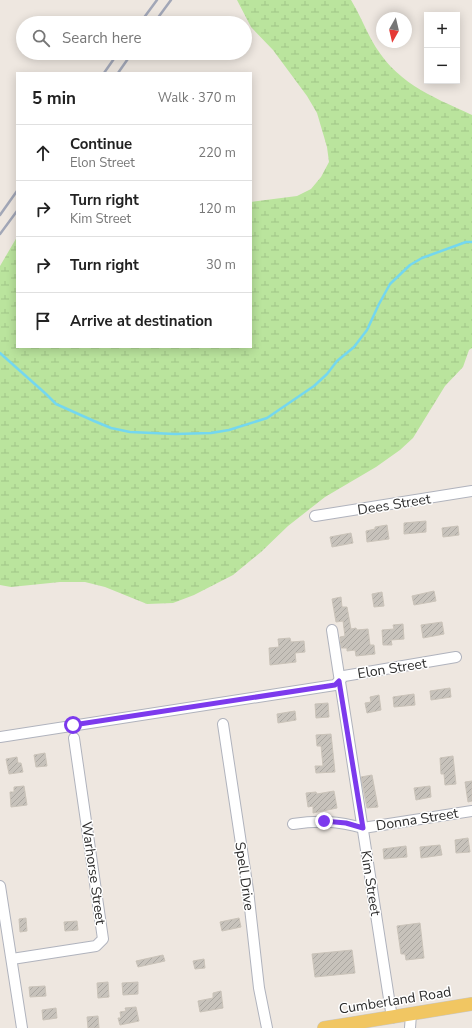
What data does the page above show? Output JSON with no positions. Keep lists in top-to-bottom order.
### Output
{
  "streets": {
    "main road": ["Cumberland Road"],
    "street": [
      "Dees Street",
      "Elon Street",
      "Donna Street",
      "Warhorse Street",
      "Spell Drive",
      "Kim Street"
    ]
  },
  "crossings": [
    ["Elon Street", "Kim Street"],
    ["Donna Street", "Kim Street"],
    ["Kim Street", "Cumberland Road"]
  ],
  "north": "bottom",
  "page": {
    "map_buttons": ["+", "−"],
    "search": "Search here",
    "heading": ["5 min", "Walk · 370 m"],
    "list": [
      ["Continue", "Elon Street", "220 m"],
      ["Turn right", "Kim Street", "120 m"],
      ["Turn right", "30 m"],
      "Arrive at destination"
    ]
  }
}
